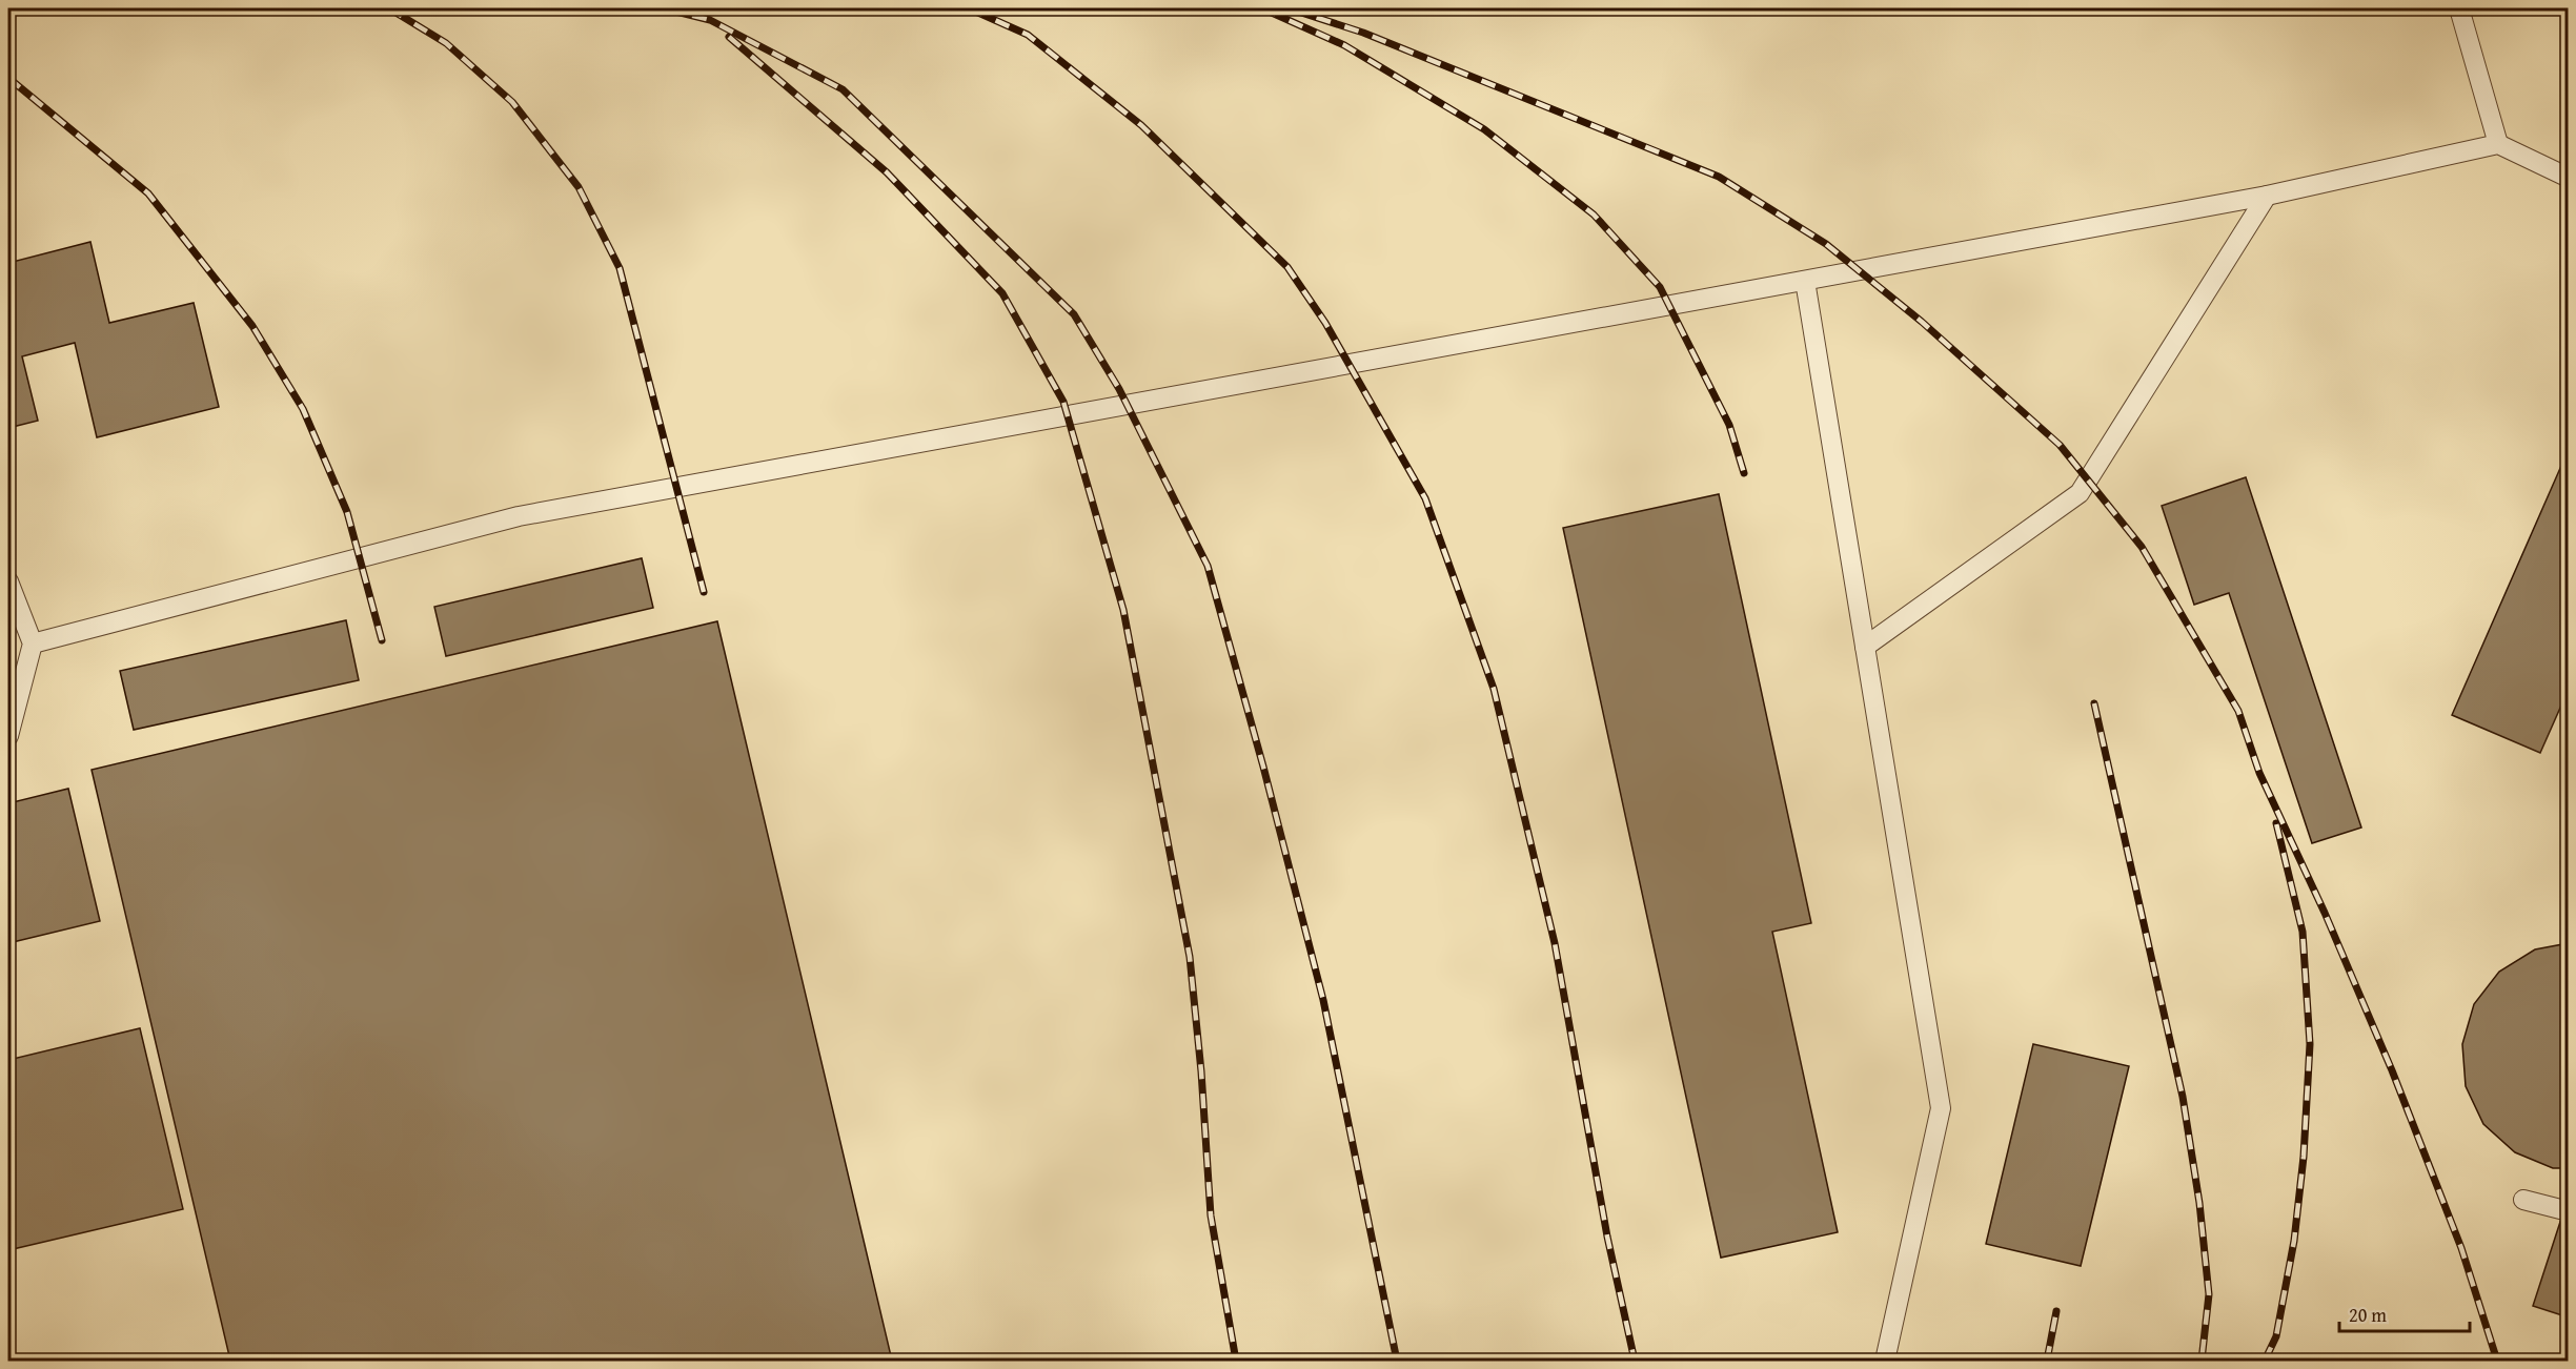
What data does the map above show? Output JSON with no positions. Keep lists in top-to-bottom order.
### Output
{
  "scale_bar": "20 m"
}
